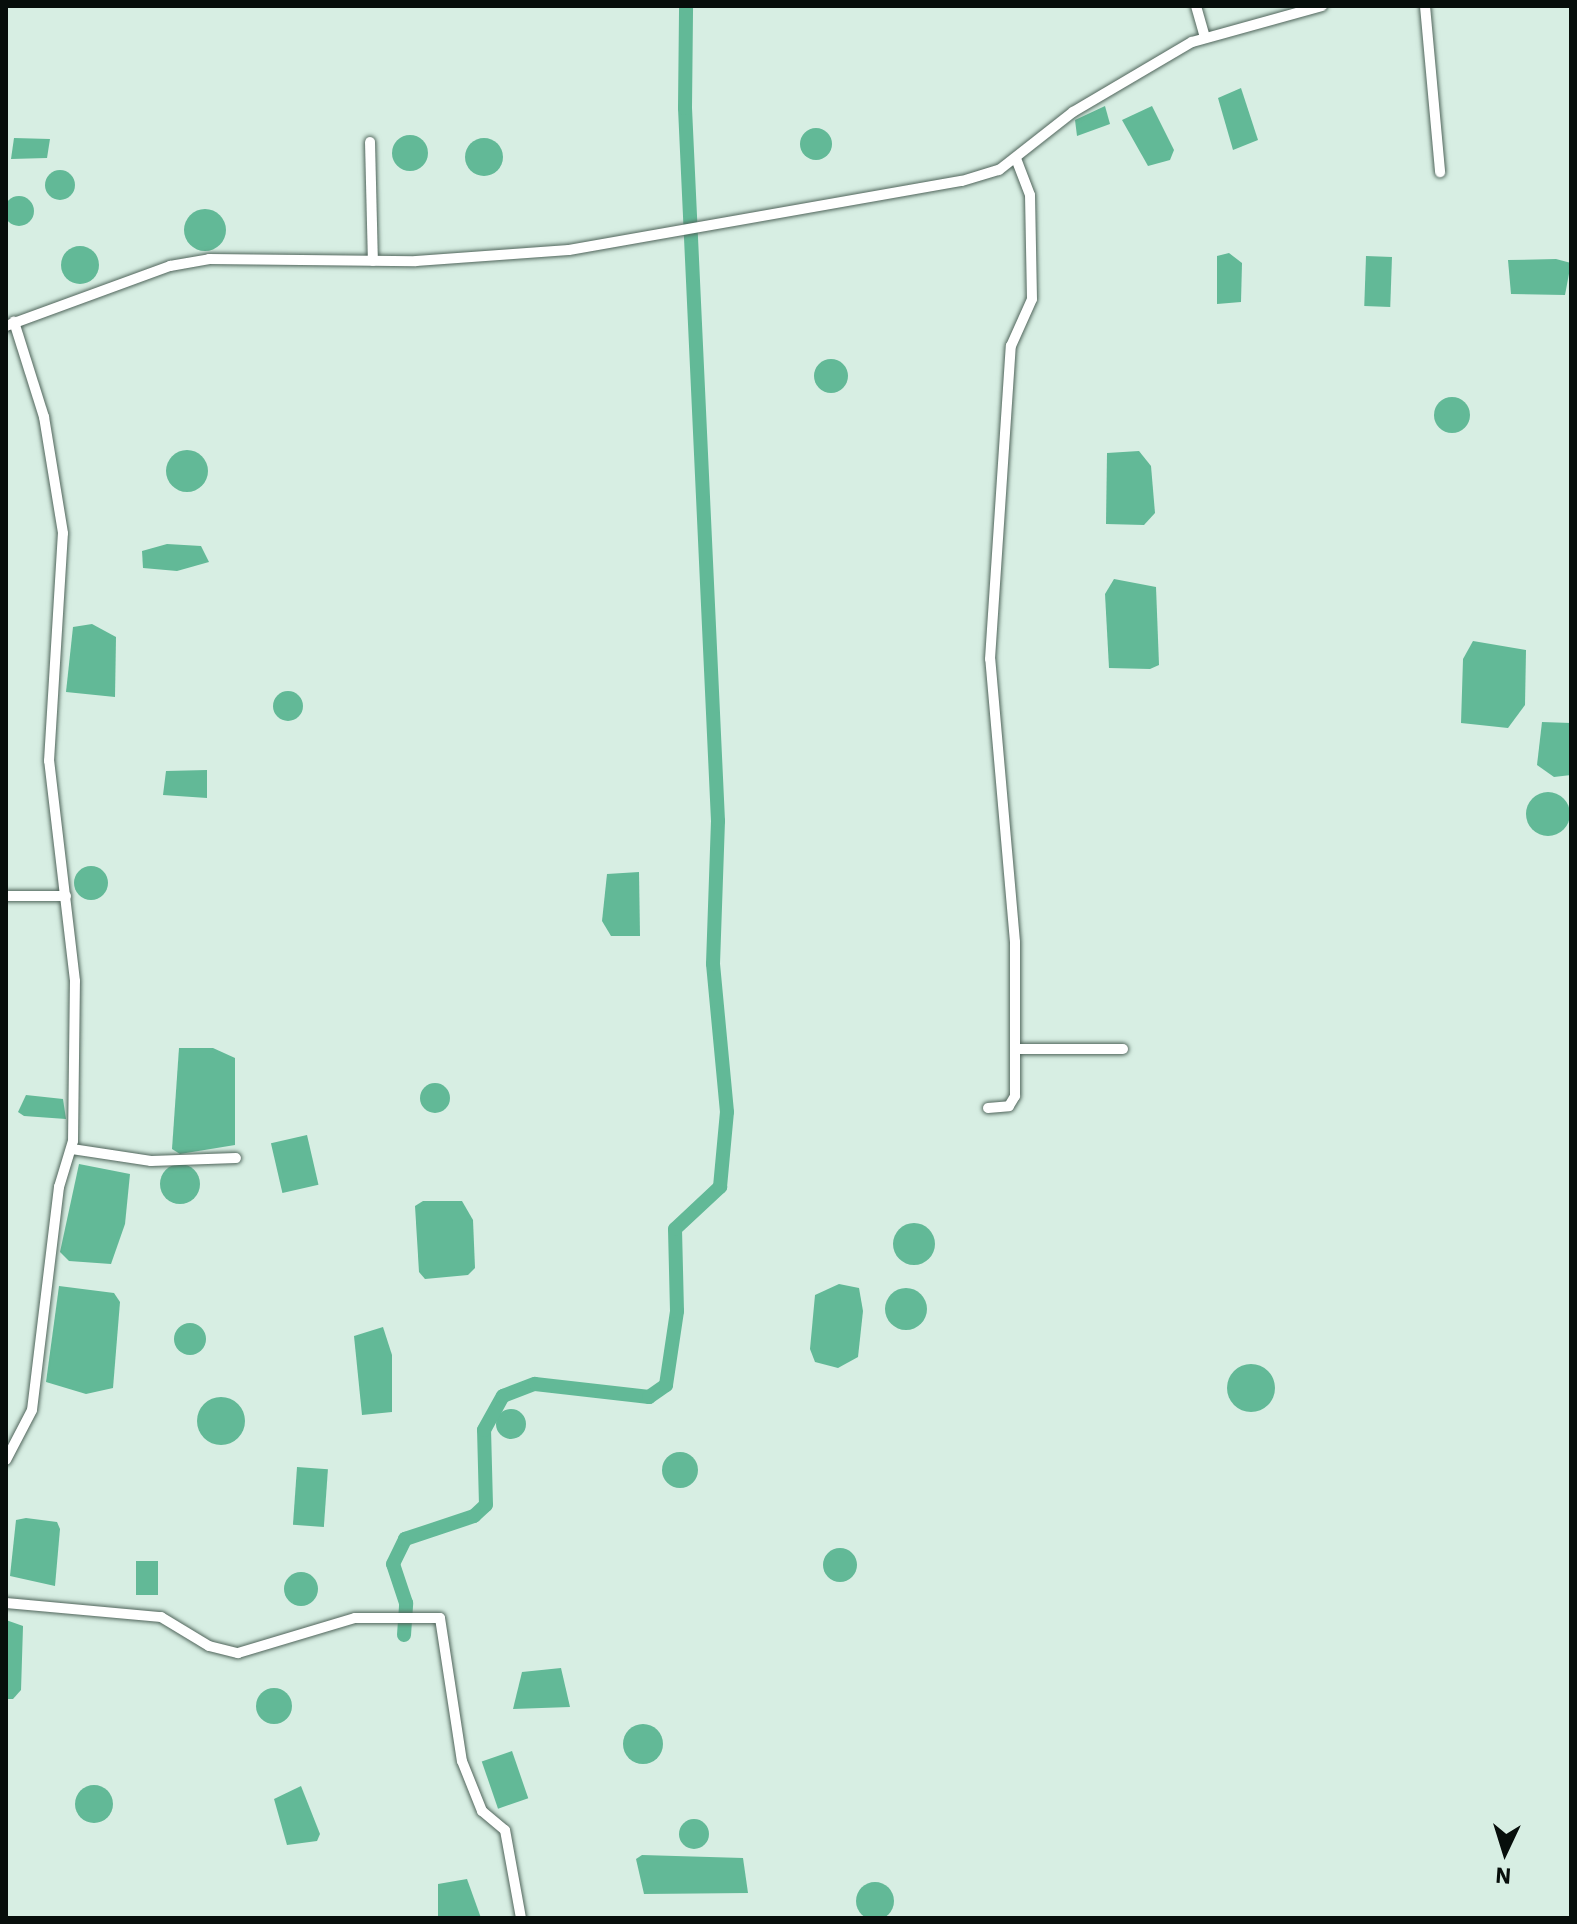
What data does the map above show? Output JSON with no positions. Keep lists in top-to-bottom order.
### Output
{
  "north": "bottom"
}
